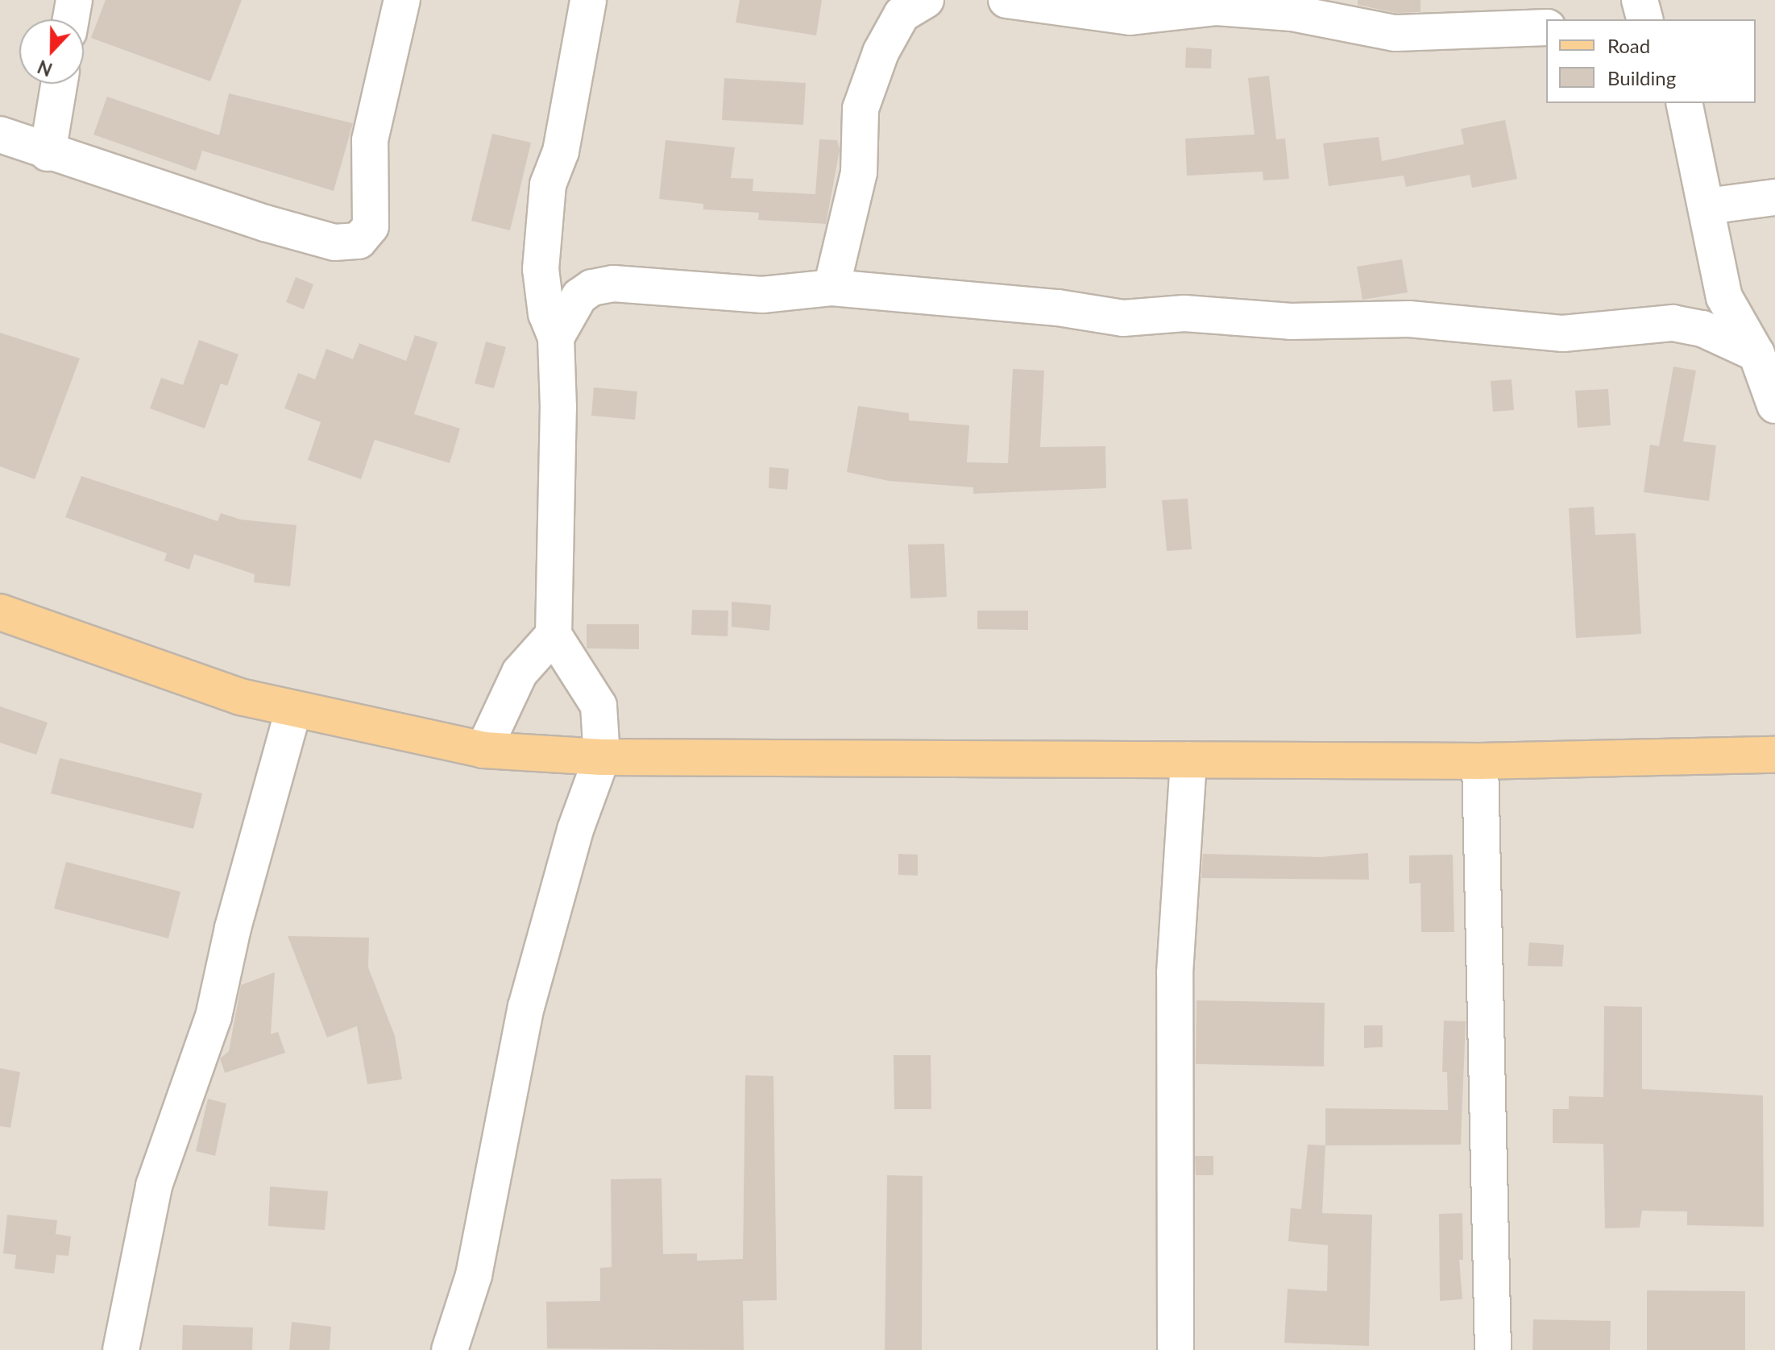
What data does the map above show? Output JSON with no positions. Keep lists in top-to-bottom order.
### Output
{
  "legend": ["Road", "Building"],
  "north": "bottom"
}
